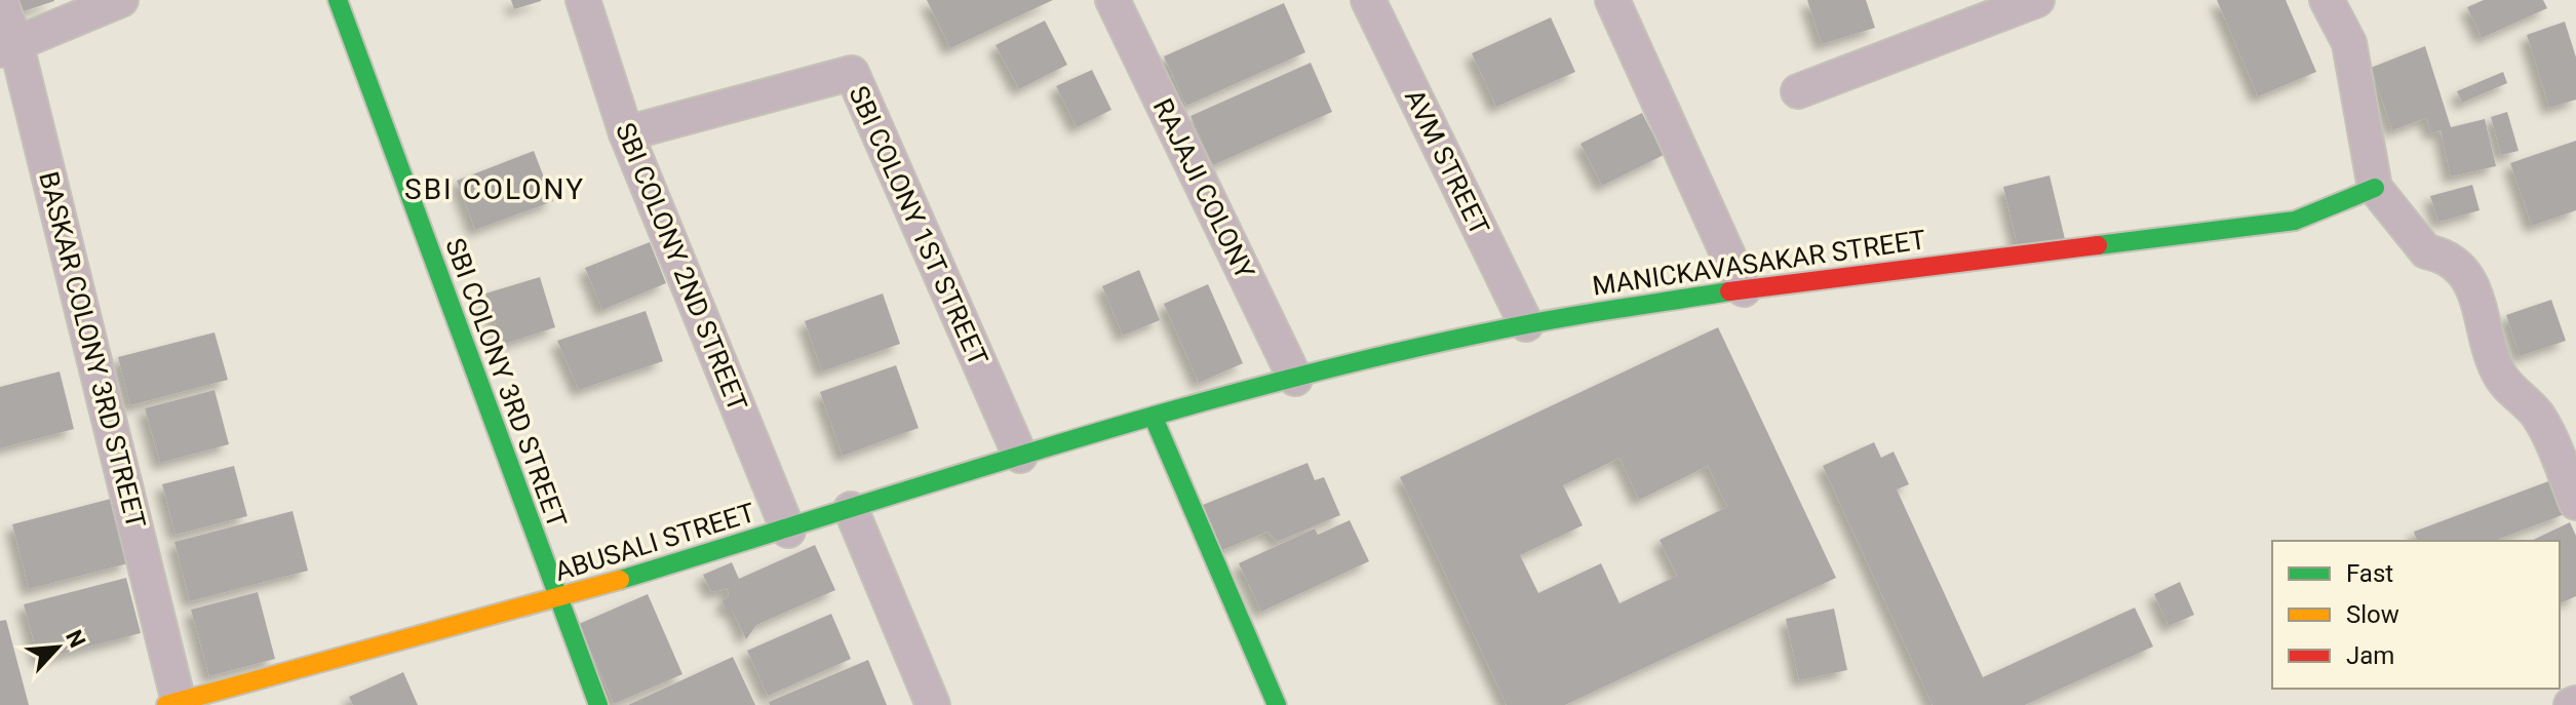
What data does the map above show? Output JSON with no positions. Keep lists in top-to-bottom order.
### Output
{
  "streets": {
    "street": [
      "AVM STREET",
      "RAJAJI COLONY",
      "SBI COLONY 1ST STREET",
      "MANICKAVASAKAR STREET",
      "SBI COLONY 2ND STREET",
      "BASKAR COLONY 3RD STREET",
      "SBI COLONY 3RD STREET",
      "ABUSALI STREET"
    ]
  },
  "crossings": [
    ["AVM STREET", "MANICKAVASAKAR STREET"],
    ["RAJAJI COLONY", "MANICKAVASAKAR STREET"],
    ["SBI COLONY 1ST STREET", "SBI COLONY 2ND STREET"],
    ["SBI COLONY 1ST STREET", "ABUSALI STREET"],
    ["MANICKAVASAKAR STREET", "ABUSALI STREET"],
    ["SBI COLONY 2ND STREET", "ABUSALI STREET"],
    ["BASKAR COLONY 3RD STREET", "ABUSALI STREET"],
    ["SBI COLONY 3RD STREET", "ABUSALI STREET"]
  ],
  "districts": ["SBI COLONY"],
  "legend": ["Fast", "Slow", "Jam"],
  "north": "top right"
}
